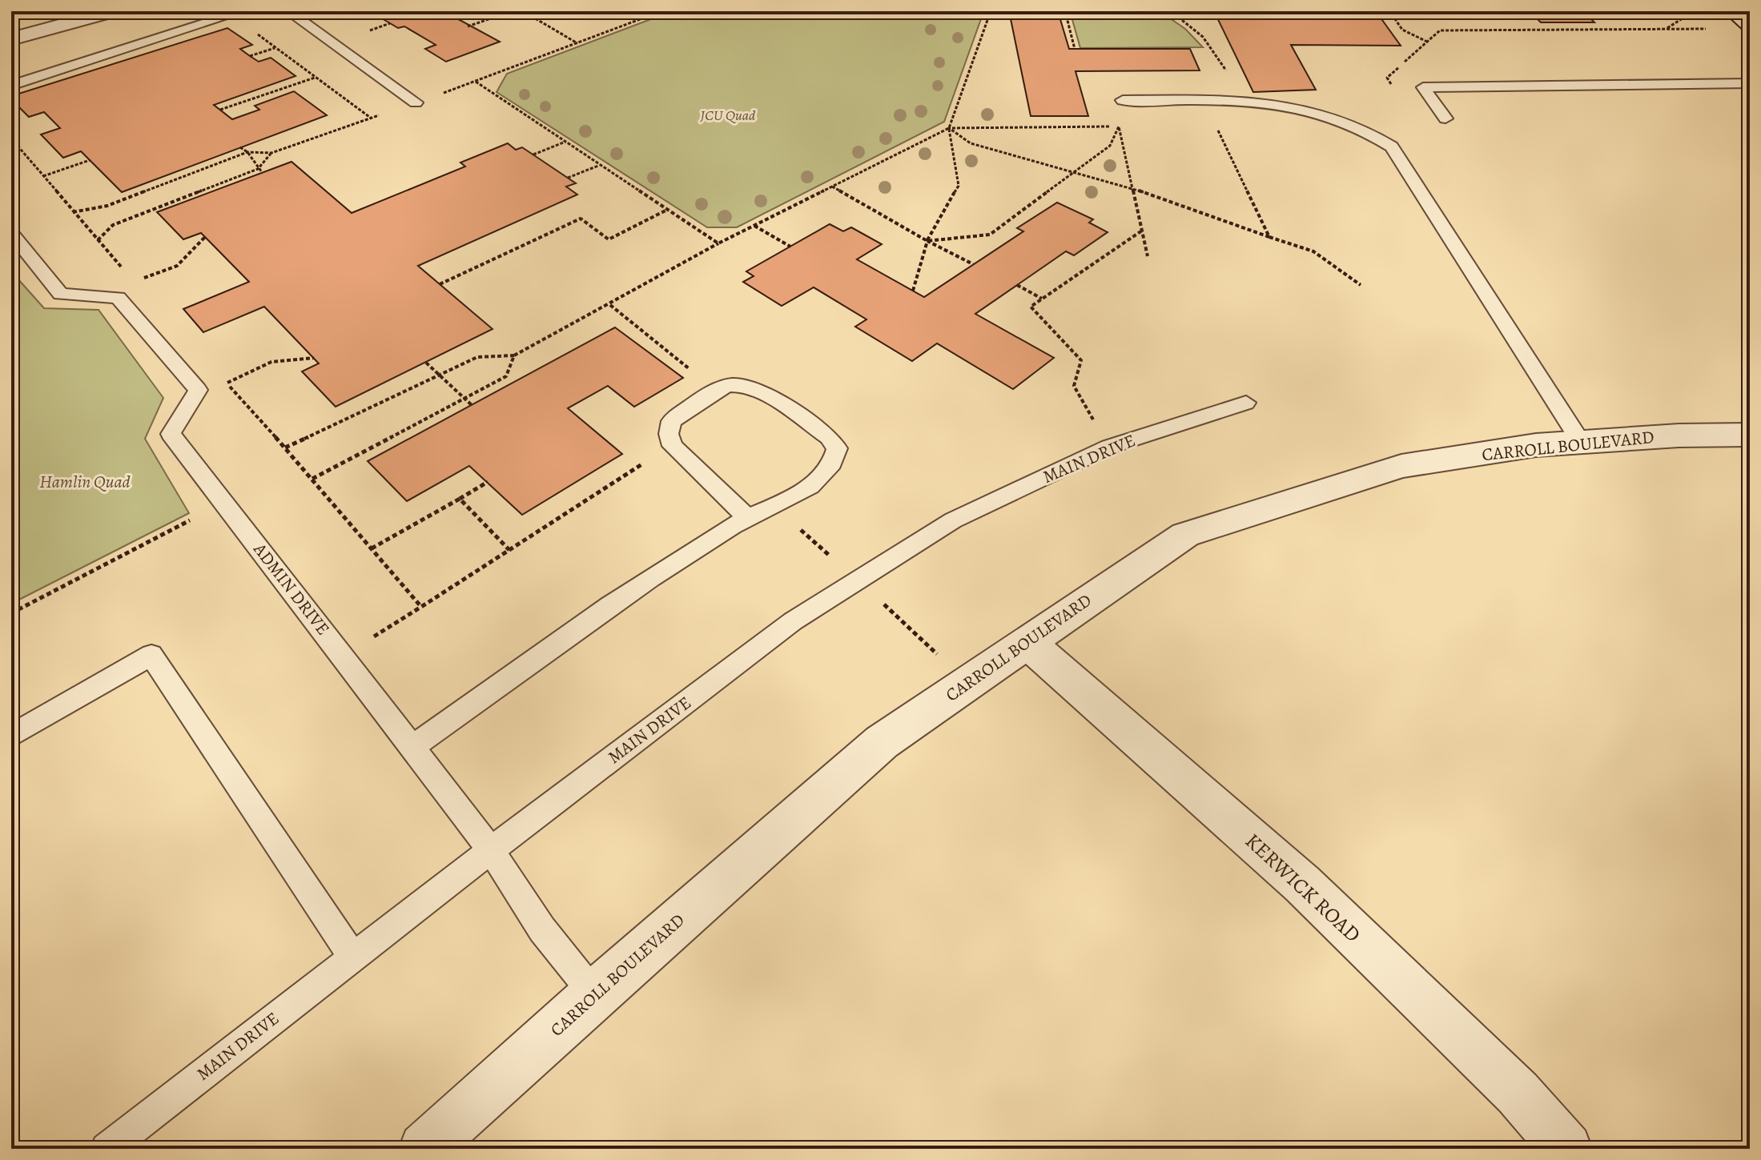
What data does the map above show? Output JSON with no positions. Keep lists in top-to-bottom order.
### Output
{
  "streets": {
    "street": ["CARROLL BOULEVARD", "KERWICK ROAD"],
    "lane": ["MAIN DRIVE", "ADMIN DRIVE"]
  },
  "crossings": [
    ["CARROLL BOULEVARD", "ADMIN DRIVE"],
    ["CARROLL BOULEVARD", "KERWICK ROAD"],
    ["MAIN DRIVE", "ADMIN DRIVE"]
  ],
  "parks": ["JCU Quad", "Hamlin Quad"]
}
